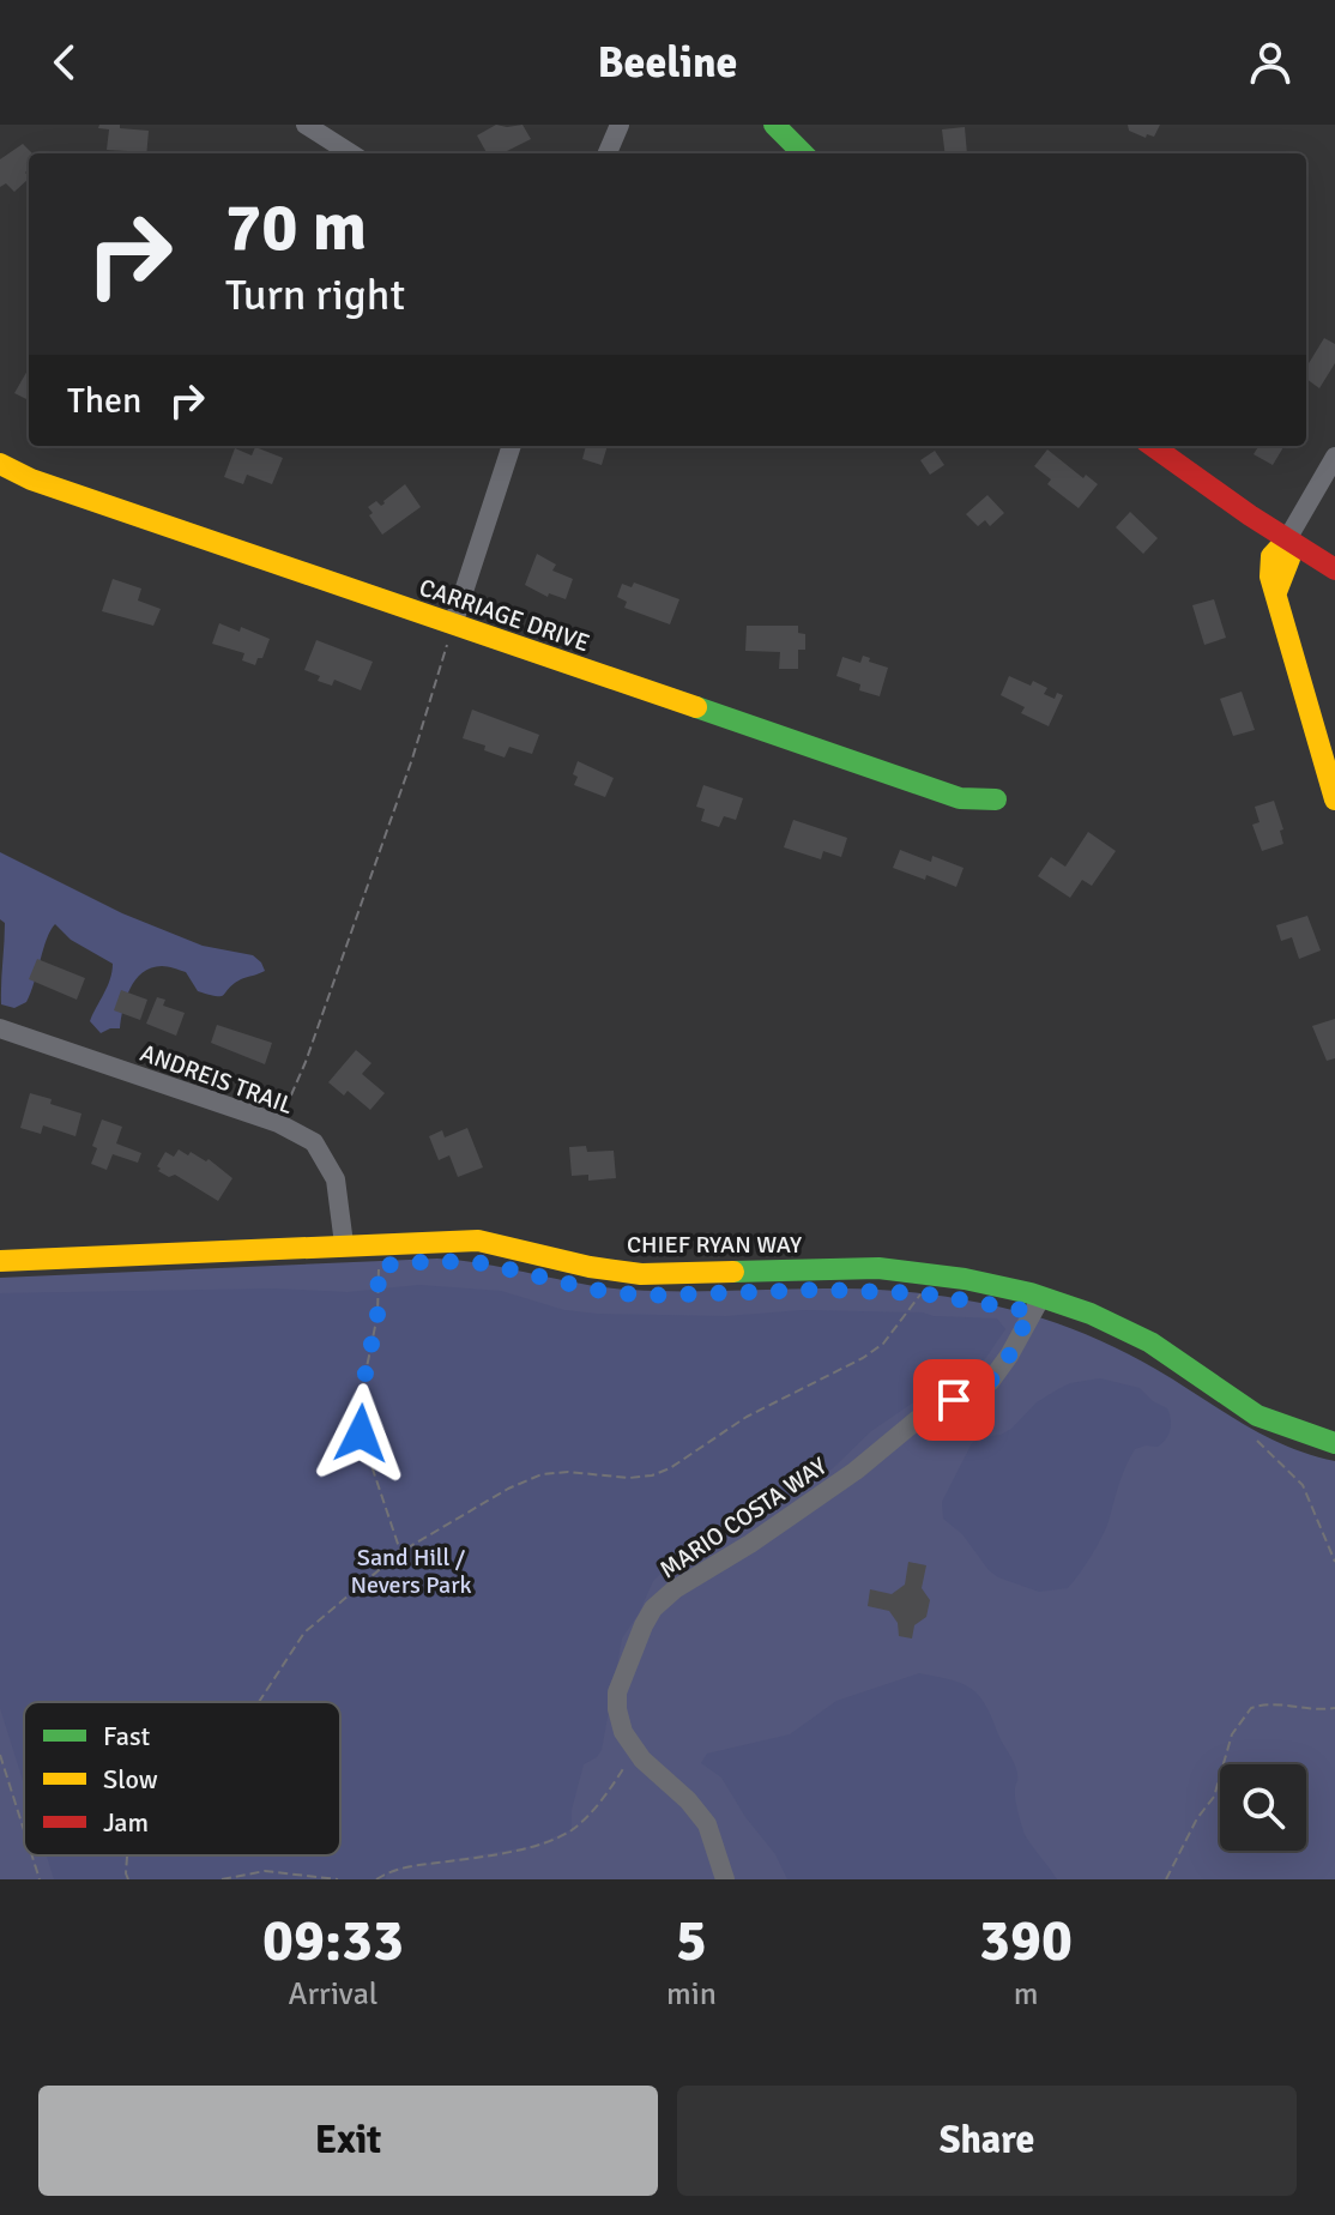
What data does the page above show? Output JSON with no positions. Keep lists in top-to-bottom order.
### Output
{
  "streets": {
    "street": [
      "CARRIAGE DRIVE",
      "ANDREIS TRAIL",
      "CHIEF RYAN WAY",
      "MARIO COSTA WAY"
    ]
  },
  "crossings": [
    ["ANDREIS TRAIL", "CHIEF RYAN WAY"],
    ["CHIEF RYAN WAY", "MARIO COSTA WAY"]
  ],
  "parks": ["Sand Hill / Nevers Park"],
  "legend": ["Fast", "Slow", "Jam"],
  "page": {
    "header": "Beeline",
    "turn": ["70 m", "Turn right"],
    "then": "Then",
    "eta": [
      "09:33",
      "Arrival",
      "5",
      "min",
      "390",
      "m"
    ],
    "buttons": ["Exit", "Share"]
  }
}
